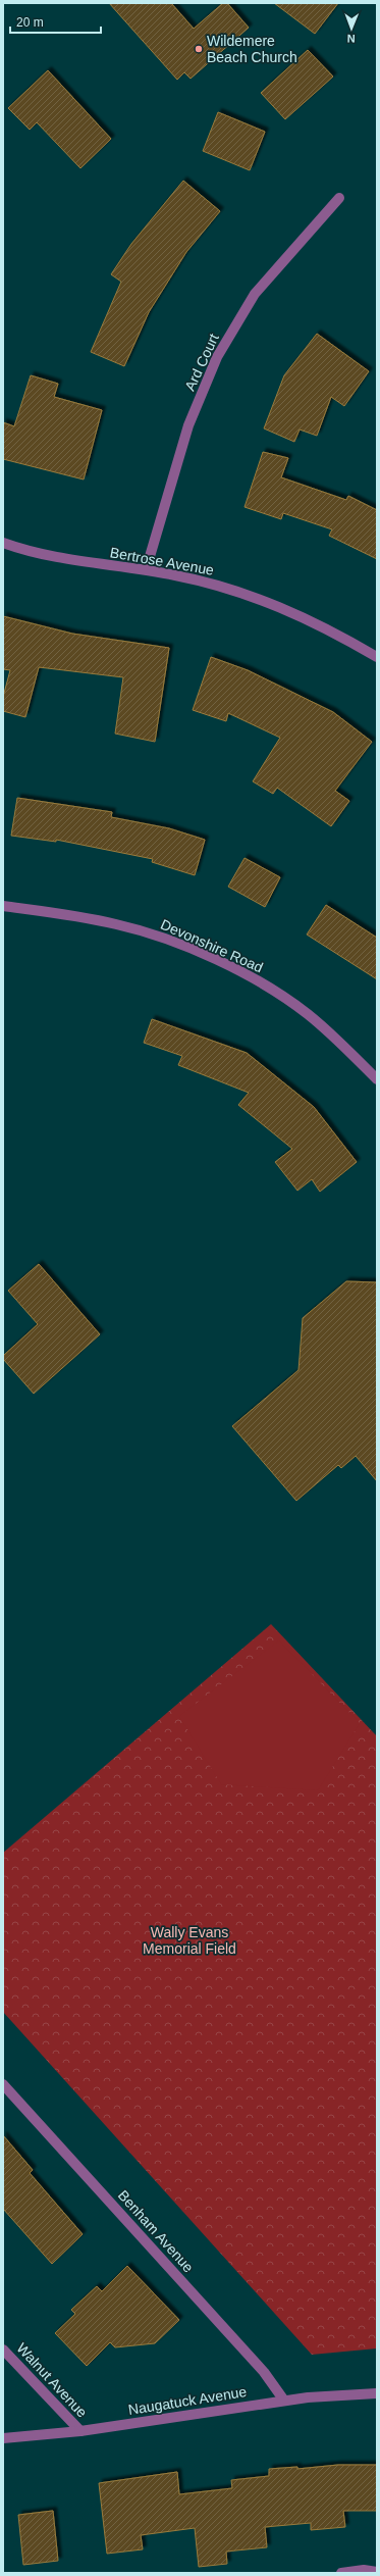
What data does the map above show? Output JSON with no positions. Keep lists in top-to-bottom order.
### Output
{
  "streets": {
    "street": [
      "Ard Court",
      "Bertrose Avenue",
      "Devonshire Road",
      "Benham Avenue",
      "Walnut Avenue",
      "Naugatuck Avenue"
    ]
  },
  "crossings": [
    ["Ard Court", "Bertrose Avenue"],
    ["Benham Avenue", "Naugatuck Avenue"],
    ["Walnut Avenue", "Naugatuck Avenue"]
  ],
  "parks": ["Wally Evans Memorial Field"],
  "places": ["Wildemere Beach Church"],
  "scale_bar": "20 m",
  "north": "bottom"
}
